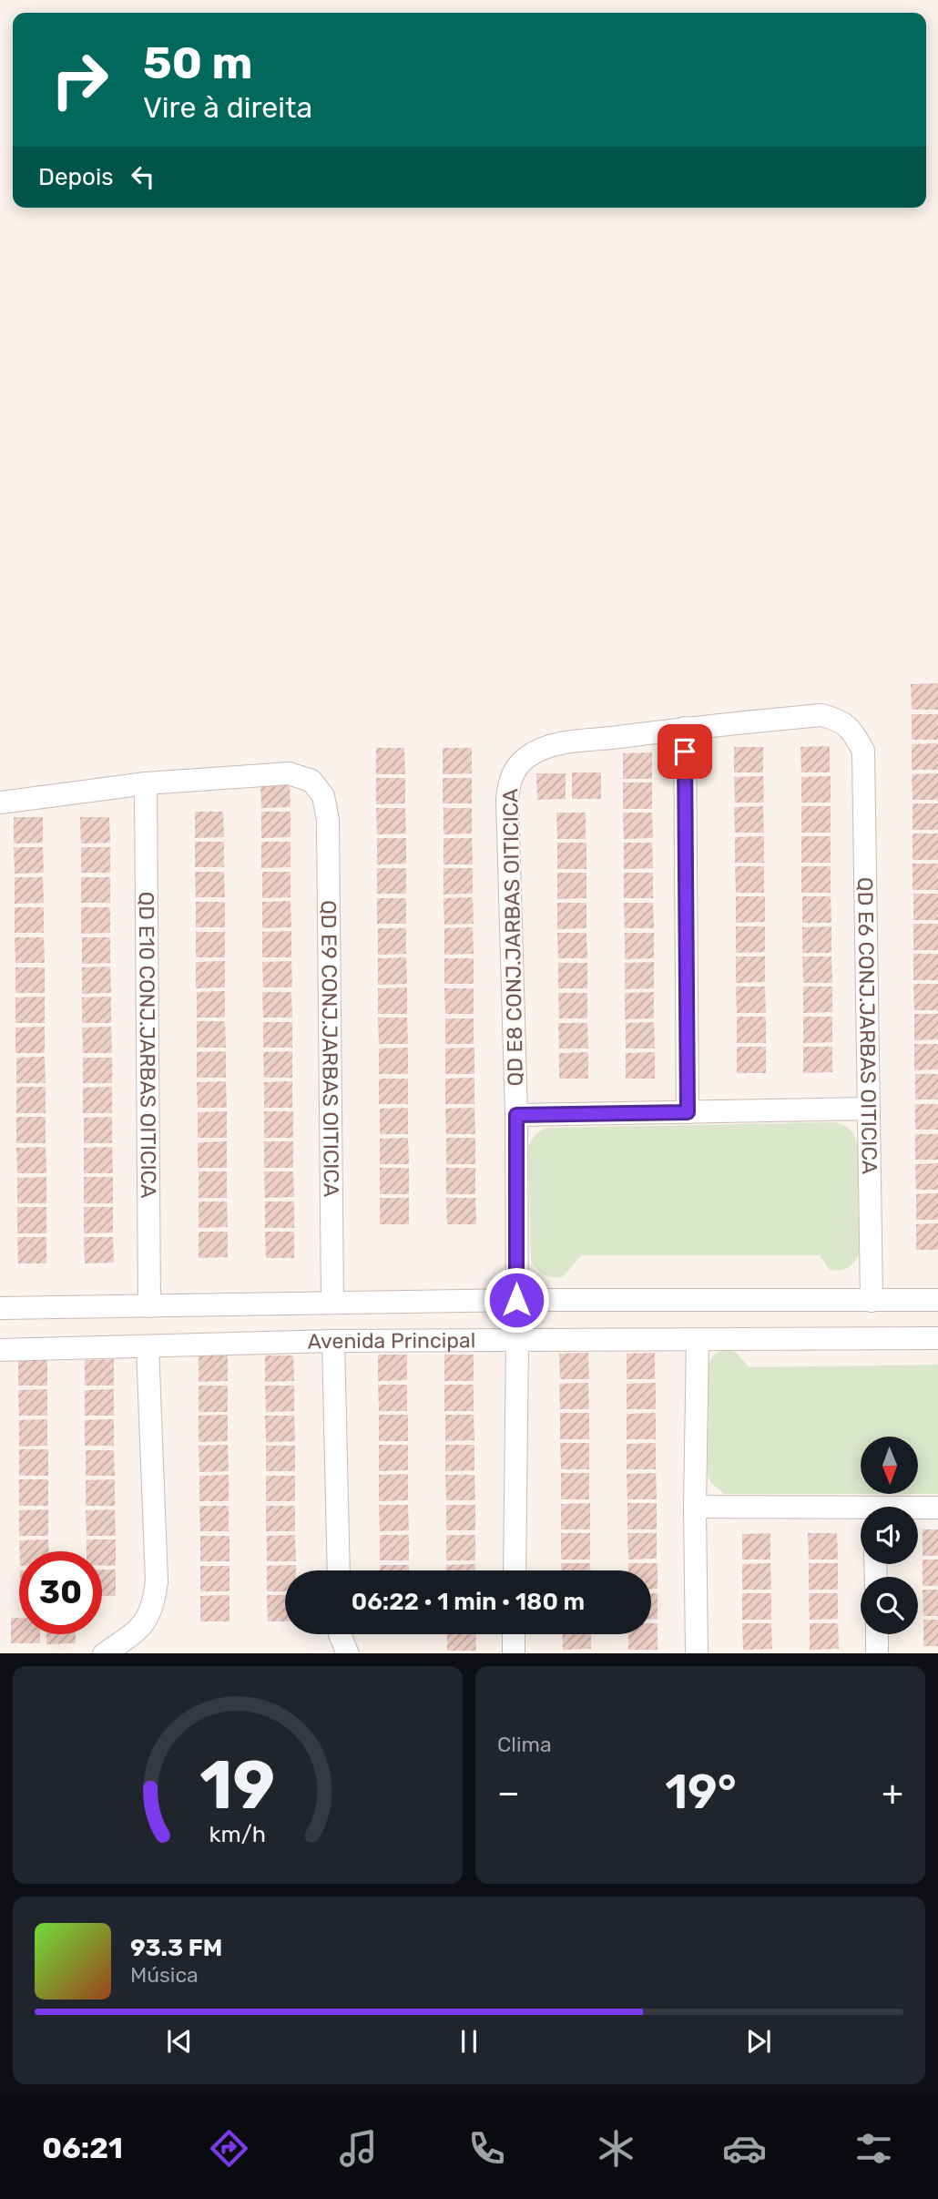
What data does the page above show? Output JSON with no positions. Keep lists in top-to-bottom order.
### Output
{
  "streets": {
    "street": [
      "QD E8 CONJ.JARBAS OITICICA",
      "QD E6 CONJ.JARBAS OITICICA",
      "QD E10 CONJ.JARBAS OITICICA",
      "QD E9 CONJ.JARBAS OITICICA",
      "Avenida Principal"
    ]
  },
  "crossings": [
    ["QD E8 CONJ.JARBAS OITICICA", "QD E6 CONJ.JARBAS OITICICA"],
    ["QD E8 CONJ.JARBAS OITICICA", "Avenida Principal"],
    ["QD E6 CONJ.JARBAS OITICICA", "Avenida Principal"],
    ["QD E10 CONJ.JARBAS OITICICA", "QD E9 CONJ.JARBAS OITICICA"],
    ["QD E10 CONJ.JARBAS OITICICA", "Avenida Principal"],
    ["QD E9 CONJ.JARBAS OITICICA", "Avenida Principal"]
  ],
  "north": "bottom",
  "page": {
    "turn": ["50 m", "Vire à direita"],
    "then": "Depois",
    "limit": "30",
    "trip": "06:22 · 1 min · 180 m",
    "tile": "Clima",
    "heat": ["−", "19°", "+"],
    "song": ["93.3 FM", "Música"],
    "tabs": "06:21",
    "gauge": ["19", "km/h"]
  }
}
